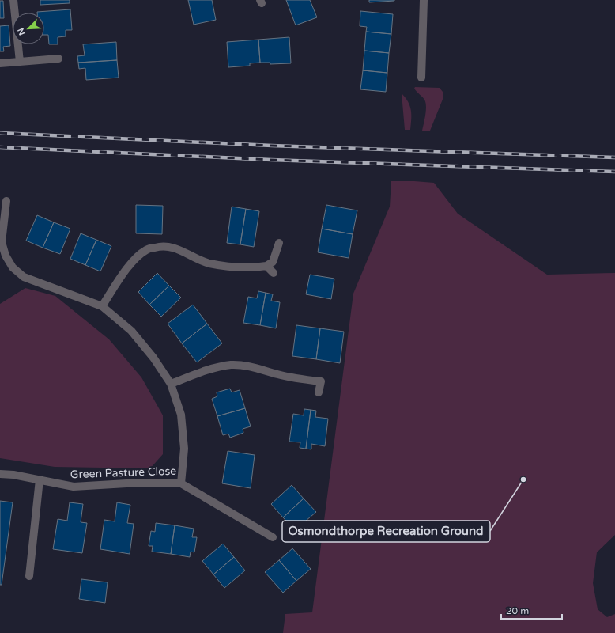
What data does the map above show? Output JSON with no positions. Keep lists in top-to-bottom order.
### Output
{
  "streets": {
    "street": ["Green Pasture Close"]
  },
  "places": ["Osmondthorpe Recreation Ground"],
  "scale_bar": "20 m",
  "north": "bottom left"
}
